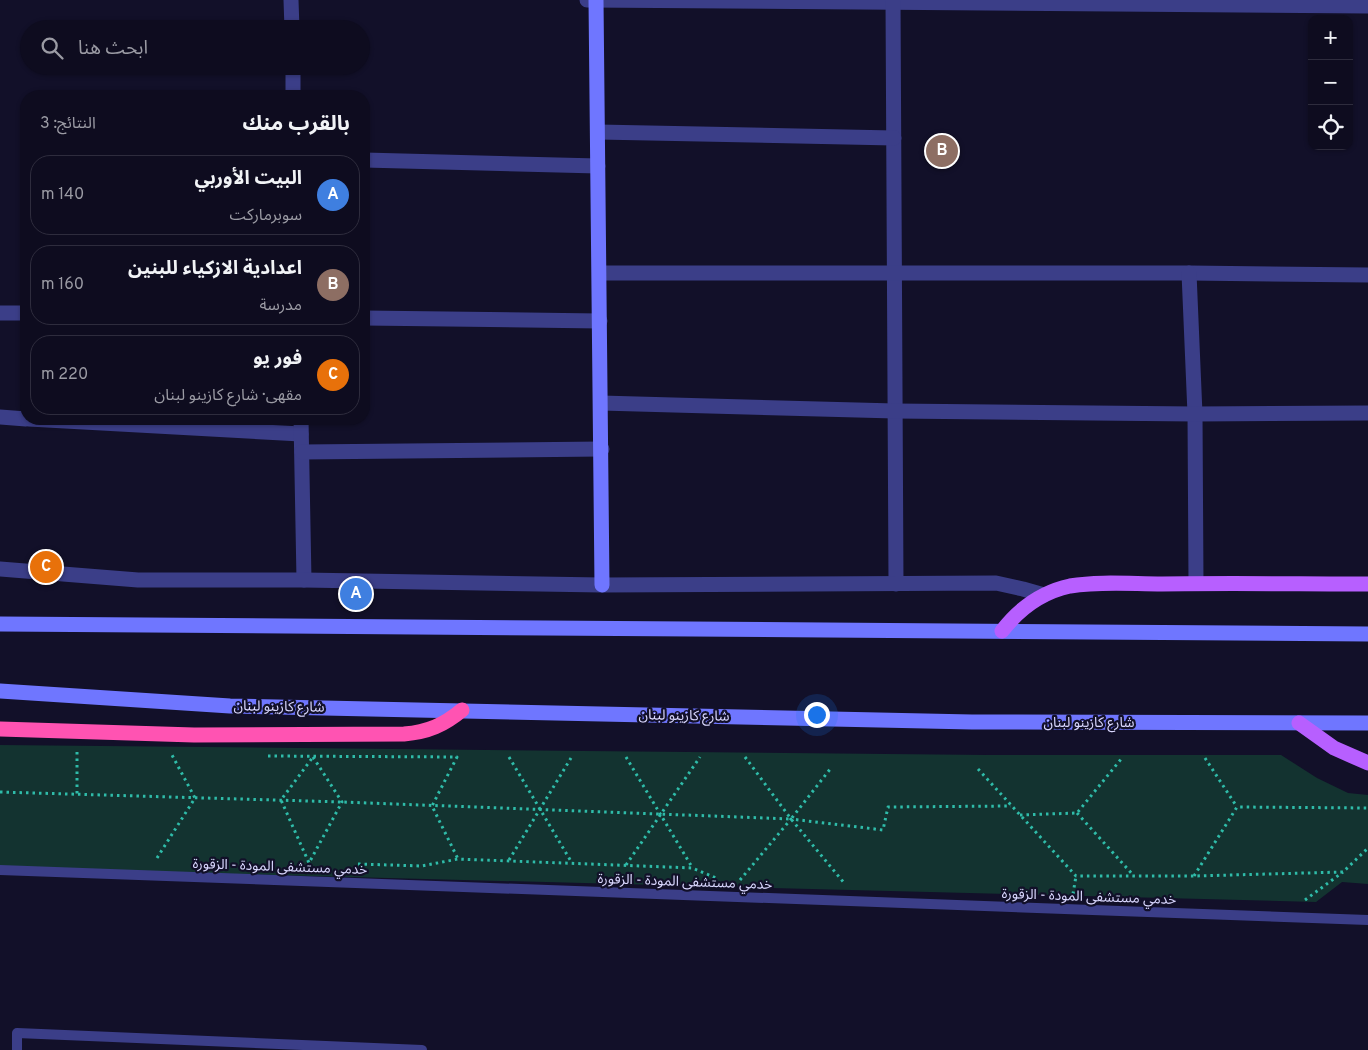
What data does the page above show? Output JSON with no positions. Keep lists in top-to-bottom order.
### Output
{
  "streets": {
    "main road": ["شارع كازينو لبنان"],
    "lane": ["خدمي مستشفى المودة - الزقورة"]
  },
  "page": {
    "map_buttons": ["+", "−"],
    "search": "ابحث هنا",
    "heading": ["بالقرب منك", "النتائج: 3"],
    "pins": ["B", "C", "A"],
    "list": [
      {
        "mark": "A",
        "name": "البيت الأوربي",
        "note": "سوبرماركت",
        "value": "140 m"
      },
      {
        "mark": "B",
        "name": "اعدادية الازكياء للبنين",
        "note": "مدرسة",
        "value": "160 m"
      },
      {
        "mark": "C",
        "name": "فور يو",
        "note": "مقهى · شارع كازينو لبنان",
        "value": "220 m"
      }
    ]
  }
}
